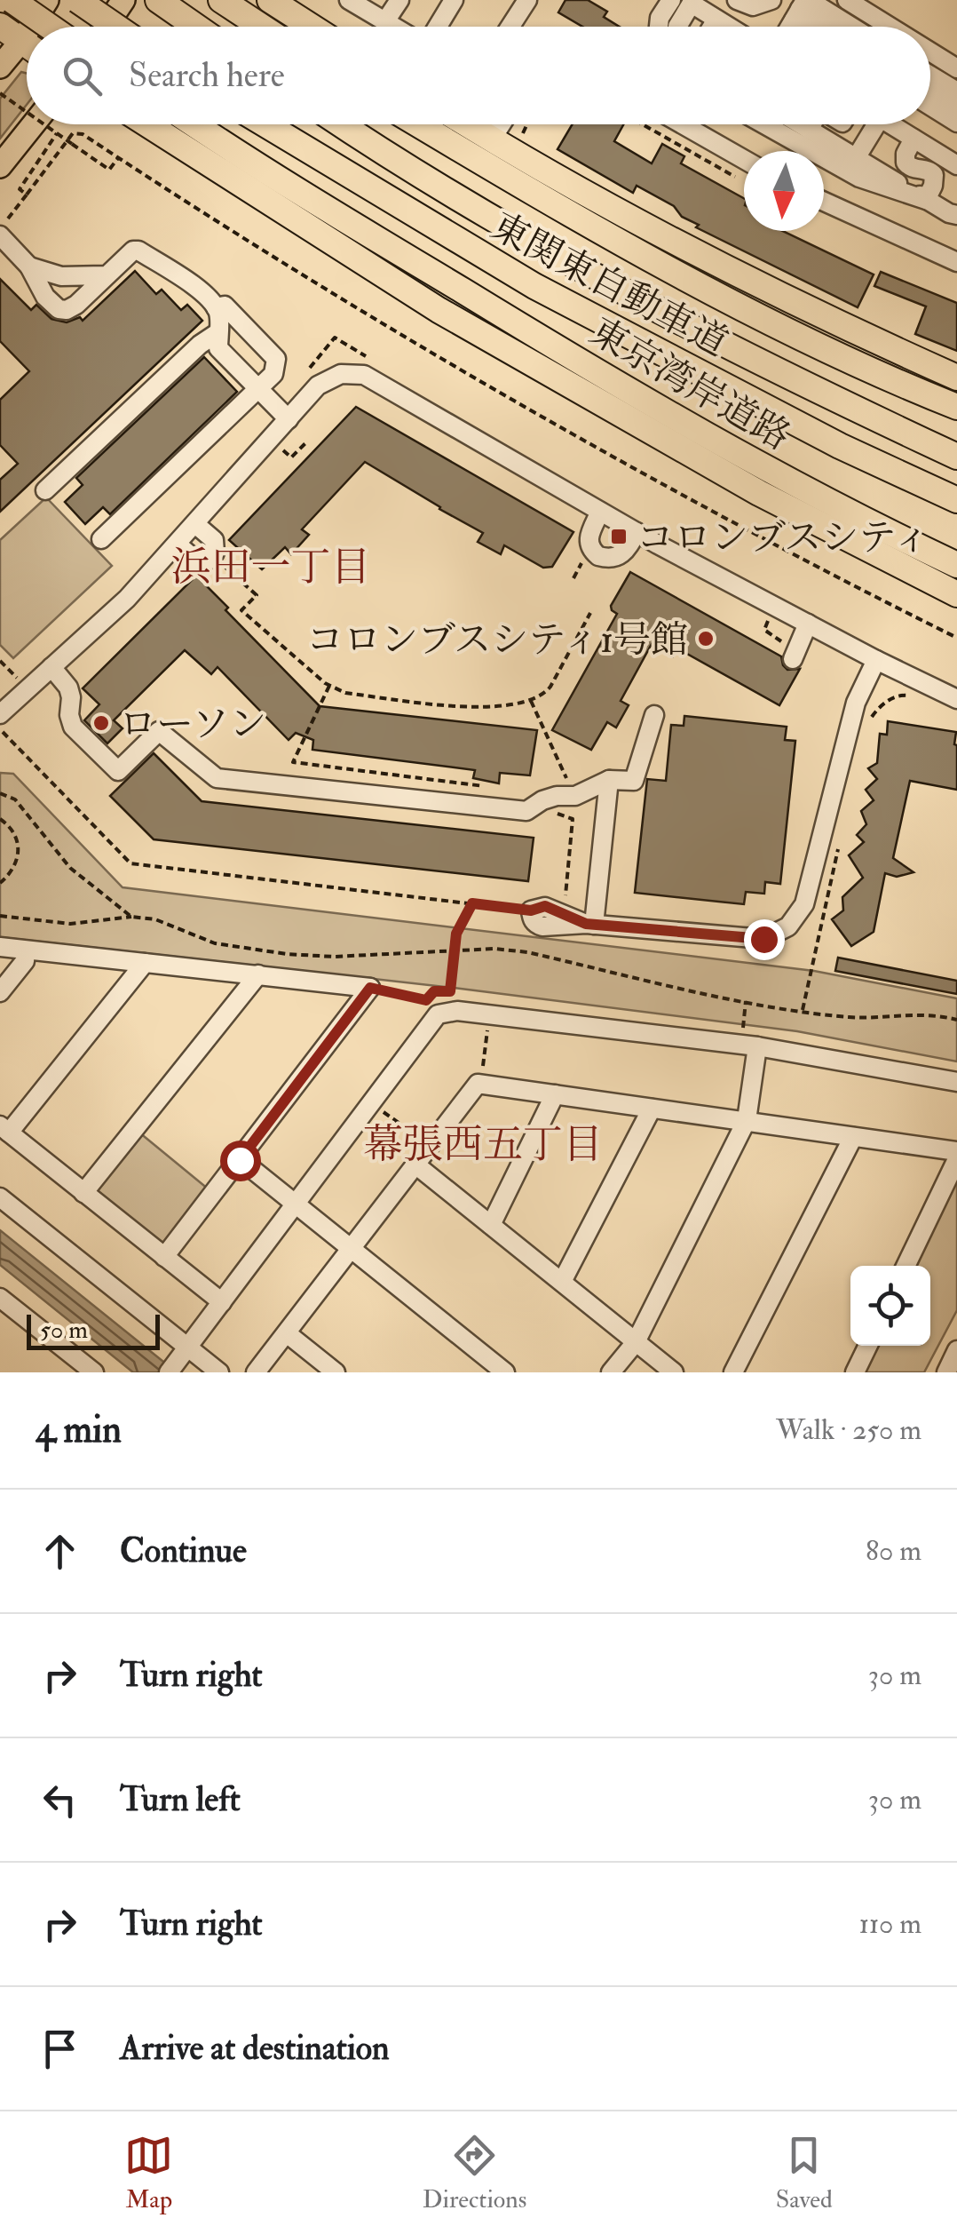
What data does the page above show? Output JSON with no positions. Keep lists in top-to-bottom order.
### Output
{
  "streets": {
    "highway": ["東関東自動車道", "東京湾岸道路"]
  },
  "districts": ["浜田一丁目", "幕張西五丁目"],
  "places": {
    "transit": ["コロンブスシティ"],
    "other": ["コロンブスシティ1号館", "ローソン"]
  },
  "scale_bar": "50 m",
  "north": "bottom",
  "page": {
    "search": "Search here",
    "scale": "50 m",
    "heading": ["4 min", "Walk · 250 m"],
    "list": [
      ["Continue", "80 m"],
      ["Turn right", "30 m"],
      ["Turn left", "30 m"],
      ["Turn right", "110 m"],
      "Arrive at destination"
    ],
    "nav": ["Map", "Directions", "Saved"]
  }
}
